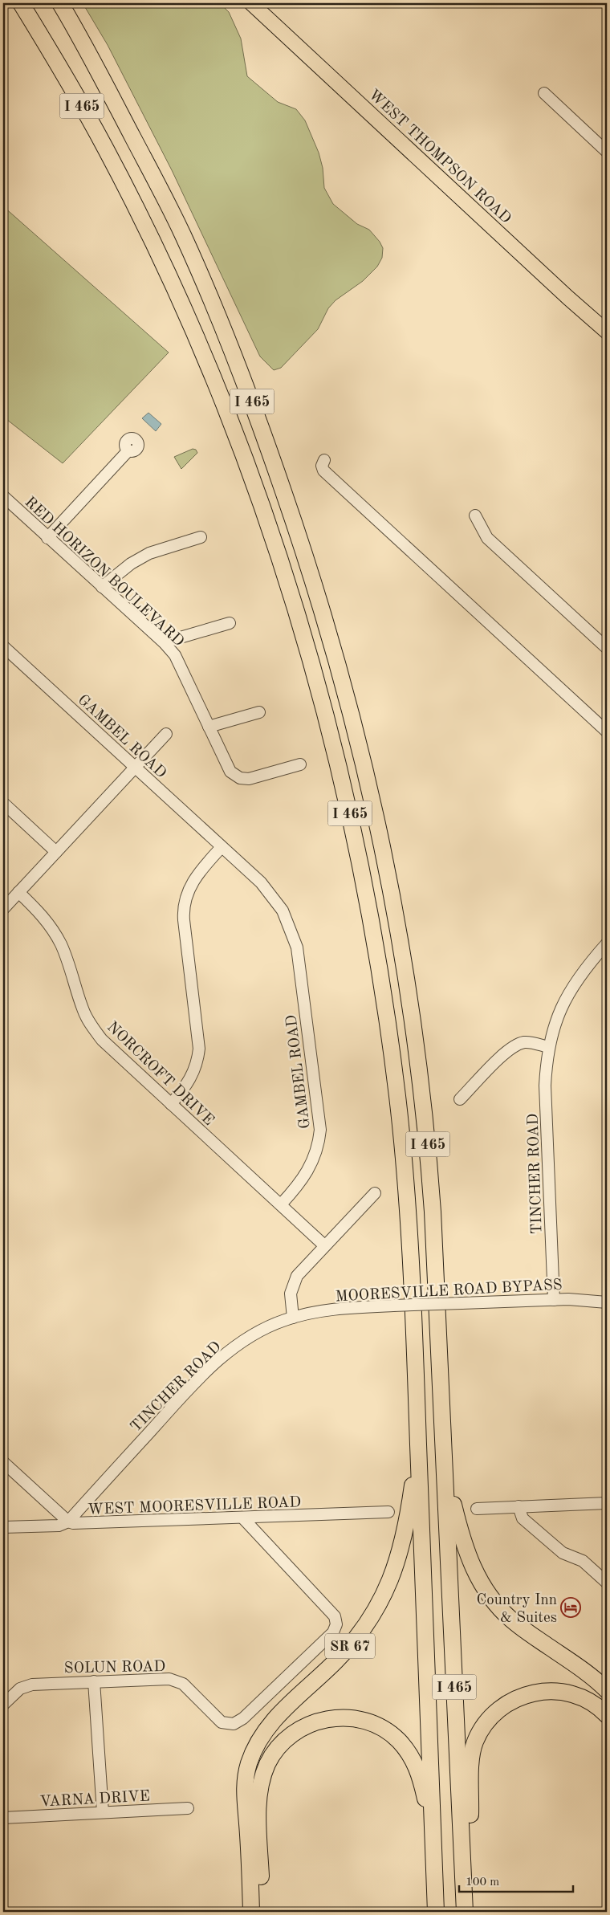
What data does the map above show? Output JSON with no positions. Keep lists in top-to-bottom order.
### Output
{
  "streets": {
    "highway": ["I 465", "SR 67"],
    "main road": ["WEST THOMPSON ROAD"],
    "street": [
      "RED HORIZON BOULEVARD",
      "GAMBEL ROAD",
      "NORCROFT DRIVE",
      "TINCHER ROAD",
      "MOORESVILLE ROAD BYPASS",
      "WEST MOORESVILLE ROAD",
      "SOLUN ROAD",
      "VARNA DRIVE"
    ]
  },
  "crossings": [
    ["I 465", "SR 67"],
    ["GAMBEL ROAD", "NORCROFT DRIVE"],
    ["TINCHER ROAD", "MOORESVILLE ROAD BYPASS"],
    ["TINCHER ROAD", "WEST MOORESVILLE ROAD"],
    ["WEST MOORESVILLE ROAD", "SOLUN ROAD"]
  ],
  "places": {
    "hotel": ["Country Inn & Suites"]
  },
  "scale_bar": "100 m"
}
